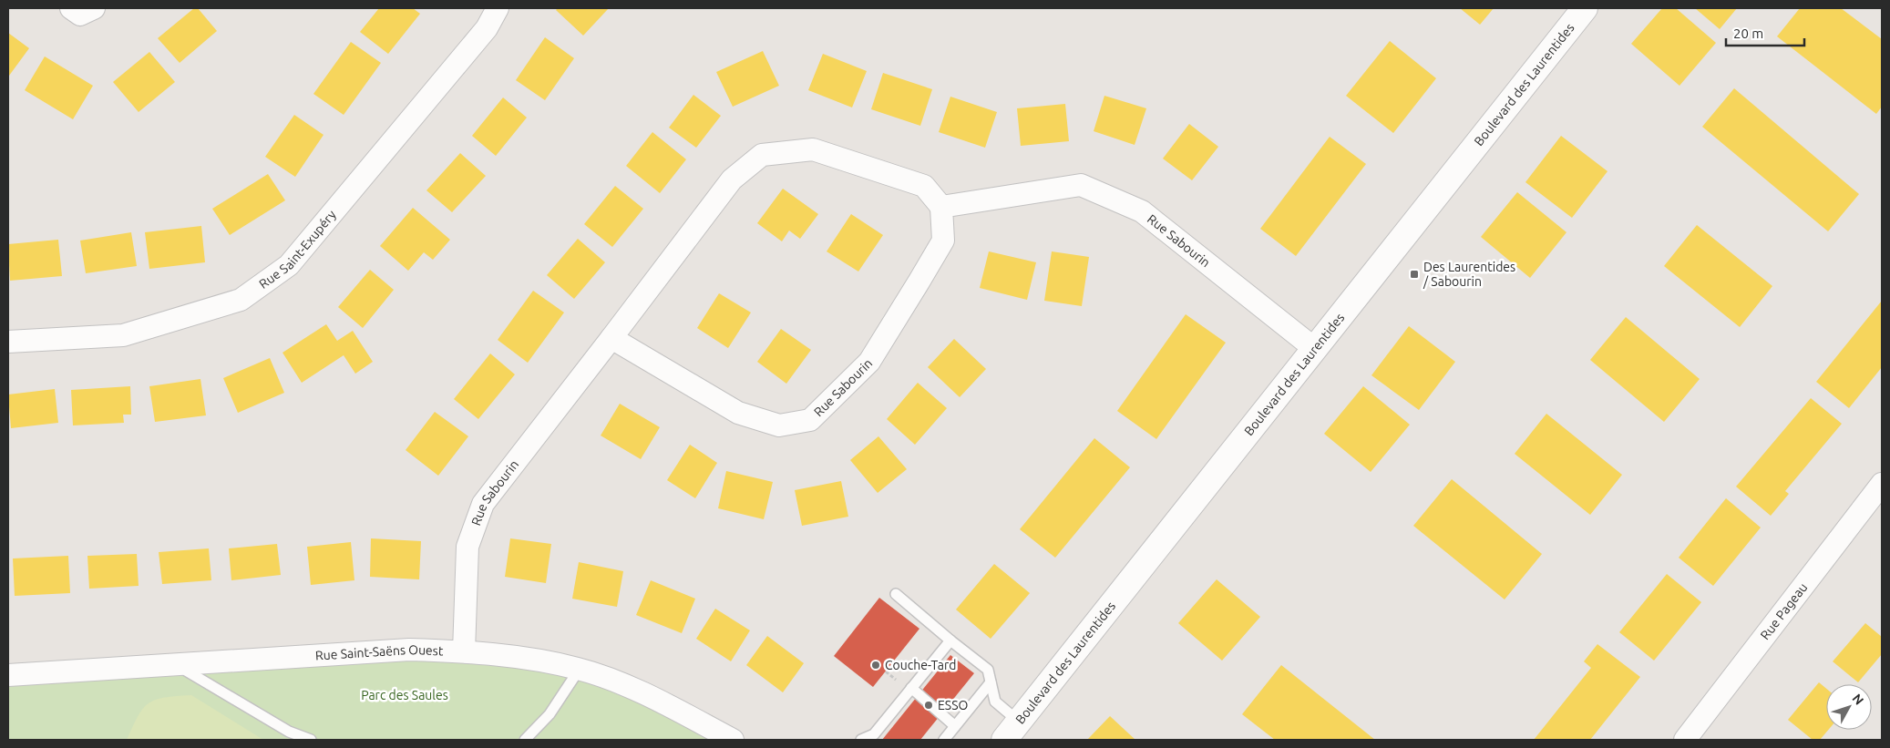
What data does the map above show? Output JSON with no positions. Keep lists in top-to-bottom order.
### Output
{
  "streets": {
    "street": [
      "Boulevard des Laurentides",
      "Rue Sabourin",
      "Rue Saint-Exupéry",
      "Rue Pageau",
      "Rue Saint-Saëns Ouest"
    ]
  },
  "crossings": [
    ["Boulevard des Laurentides", "Rue Sabourin"],
    ["Rue Sabourin", "Rue Saint-Saëns Ouest"]
  ],
  "parks": ["Parc des Saules"],
  "places": {
    "transit": ["Des Laurentides / Sabourin"],
    "other": ["Couche-Tard", "ESSO"]
  },
  "scale_bar": "20 m",
  "north": "top right"
}
